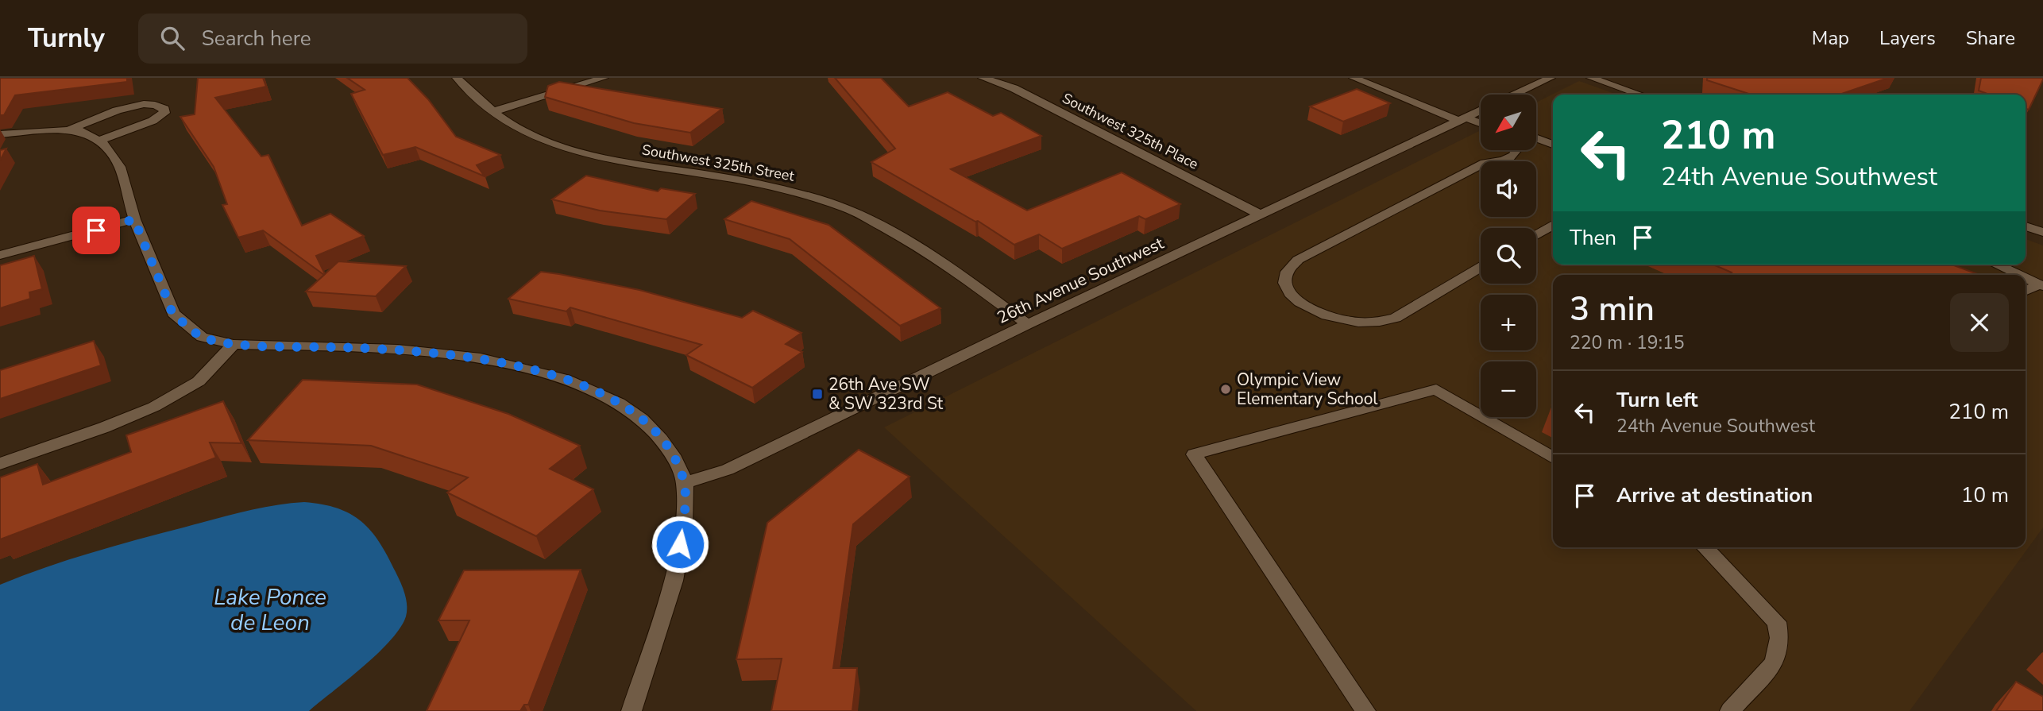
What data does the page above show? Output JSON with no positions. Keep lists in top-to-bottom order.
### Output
{
  "streets": {
    "street": ["Southwest 325th Place", "Southwest 325th Street", "26th Avenue Southwest"]
  },
  "crossings": [
    ["Southwest 325th Place", "26th Avenue Southwest"],
    ["Southwest 325th Street", "26th Avenue Southwest"]
  ],
  "water": ["Lake Ponce de Leon"],
  "places": {
    "other": ["Olympic View Elementary School"],
    "transit": ["26th Ave SW & SW 323rd St"]
  },
  "north": "bottom left",
  "page": {
    "header": "Turnly",
    "search": "Search here",
    "nav": ["Map", "Layers", "Share"],
    "map_buttons": ["+", "−"],
    "turn": ["210 m", "24th Avenue Southwest"],
    "then": "Then",
    "heading": ["3 min", "220 m · 19:15"],
    "list": [
      {
        "name": "Turn left",
        "note": "24th Avenue Southwest",
        "value": "210 m"
      },
      {
        "name": "Arrive at destination",
        "value": "10 m"
      }
    ]
  }
}
